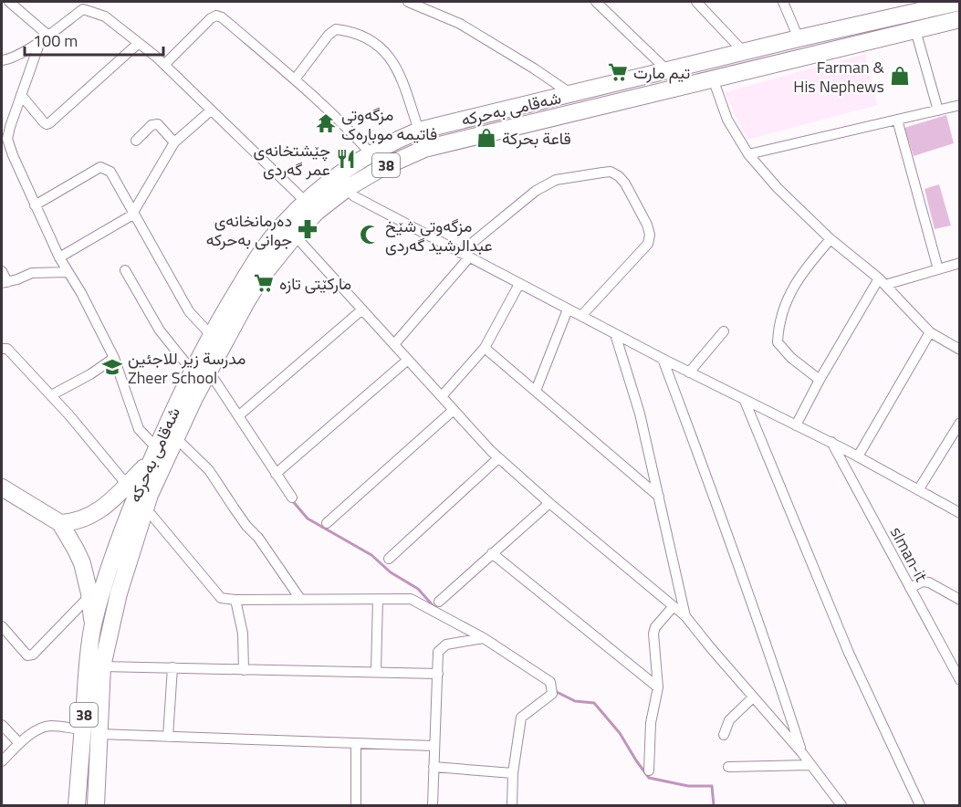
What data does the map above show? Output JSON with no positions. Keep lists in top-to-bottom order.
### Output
{
  "streets": {
    "main road": ["شەقامی بەحرکە", "38"],
    "street": ["slman-it"]
  },
  "crossings": [
    ["شەقامی بەحرکە", "38"]
  ],
  "places": {
    "supermarket": ["تيم مارت", "مارکێتی تازە"],
    "shop": ["Farman & His Nephews", "قاعة بحركة"],
    "temple": ["مزگەوتی فاتیمە موبارەک"],
    "restaurant": ["چێشتخانەی عمر گەردی"],
    "pharmacy": ["دەرمانخانەی جوانی بەحرکە"],
    "mosque": ["مزگەوتی شێخ عبدالرشید گەردی"],
    "school or university": ["مدرسة زير للاجئين Zheer School"]
  },
  "scale_bar": "100 m"
}
